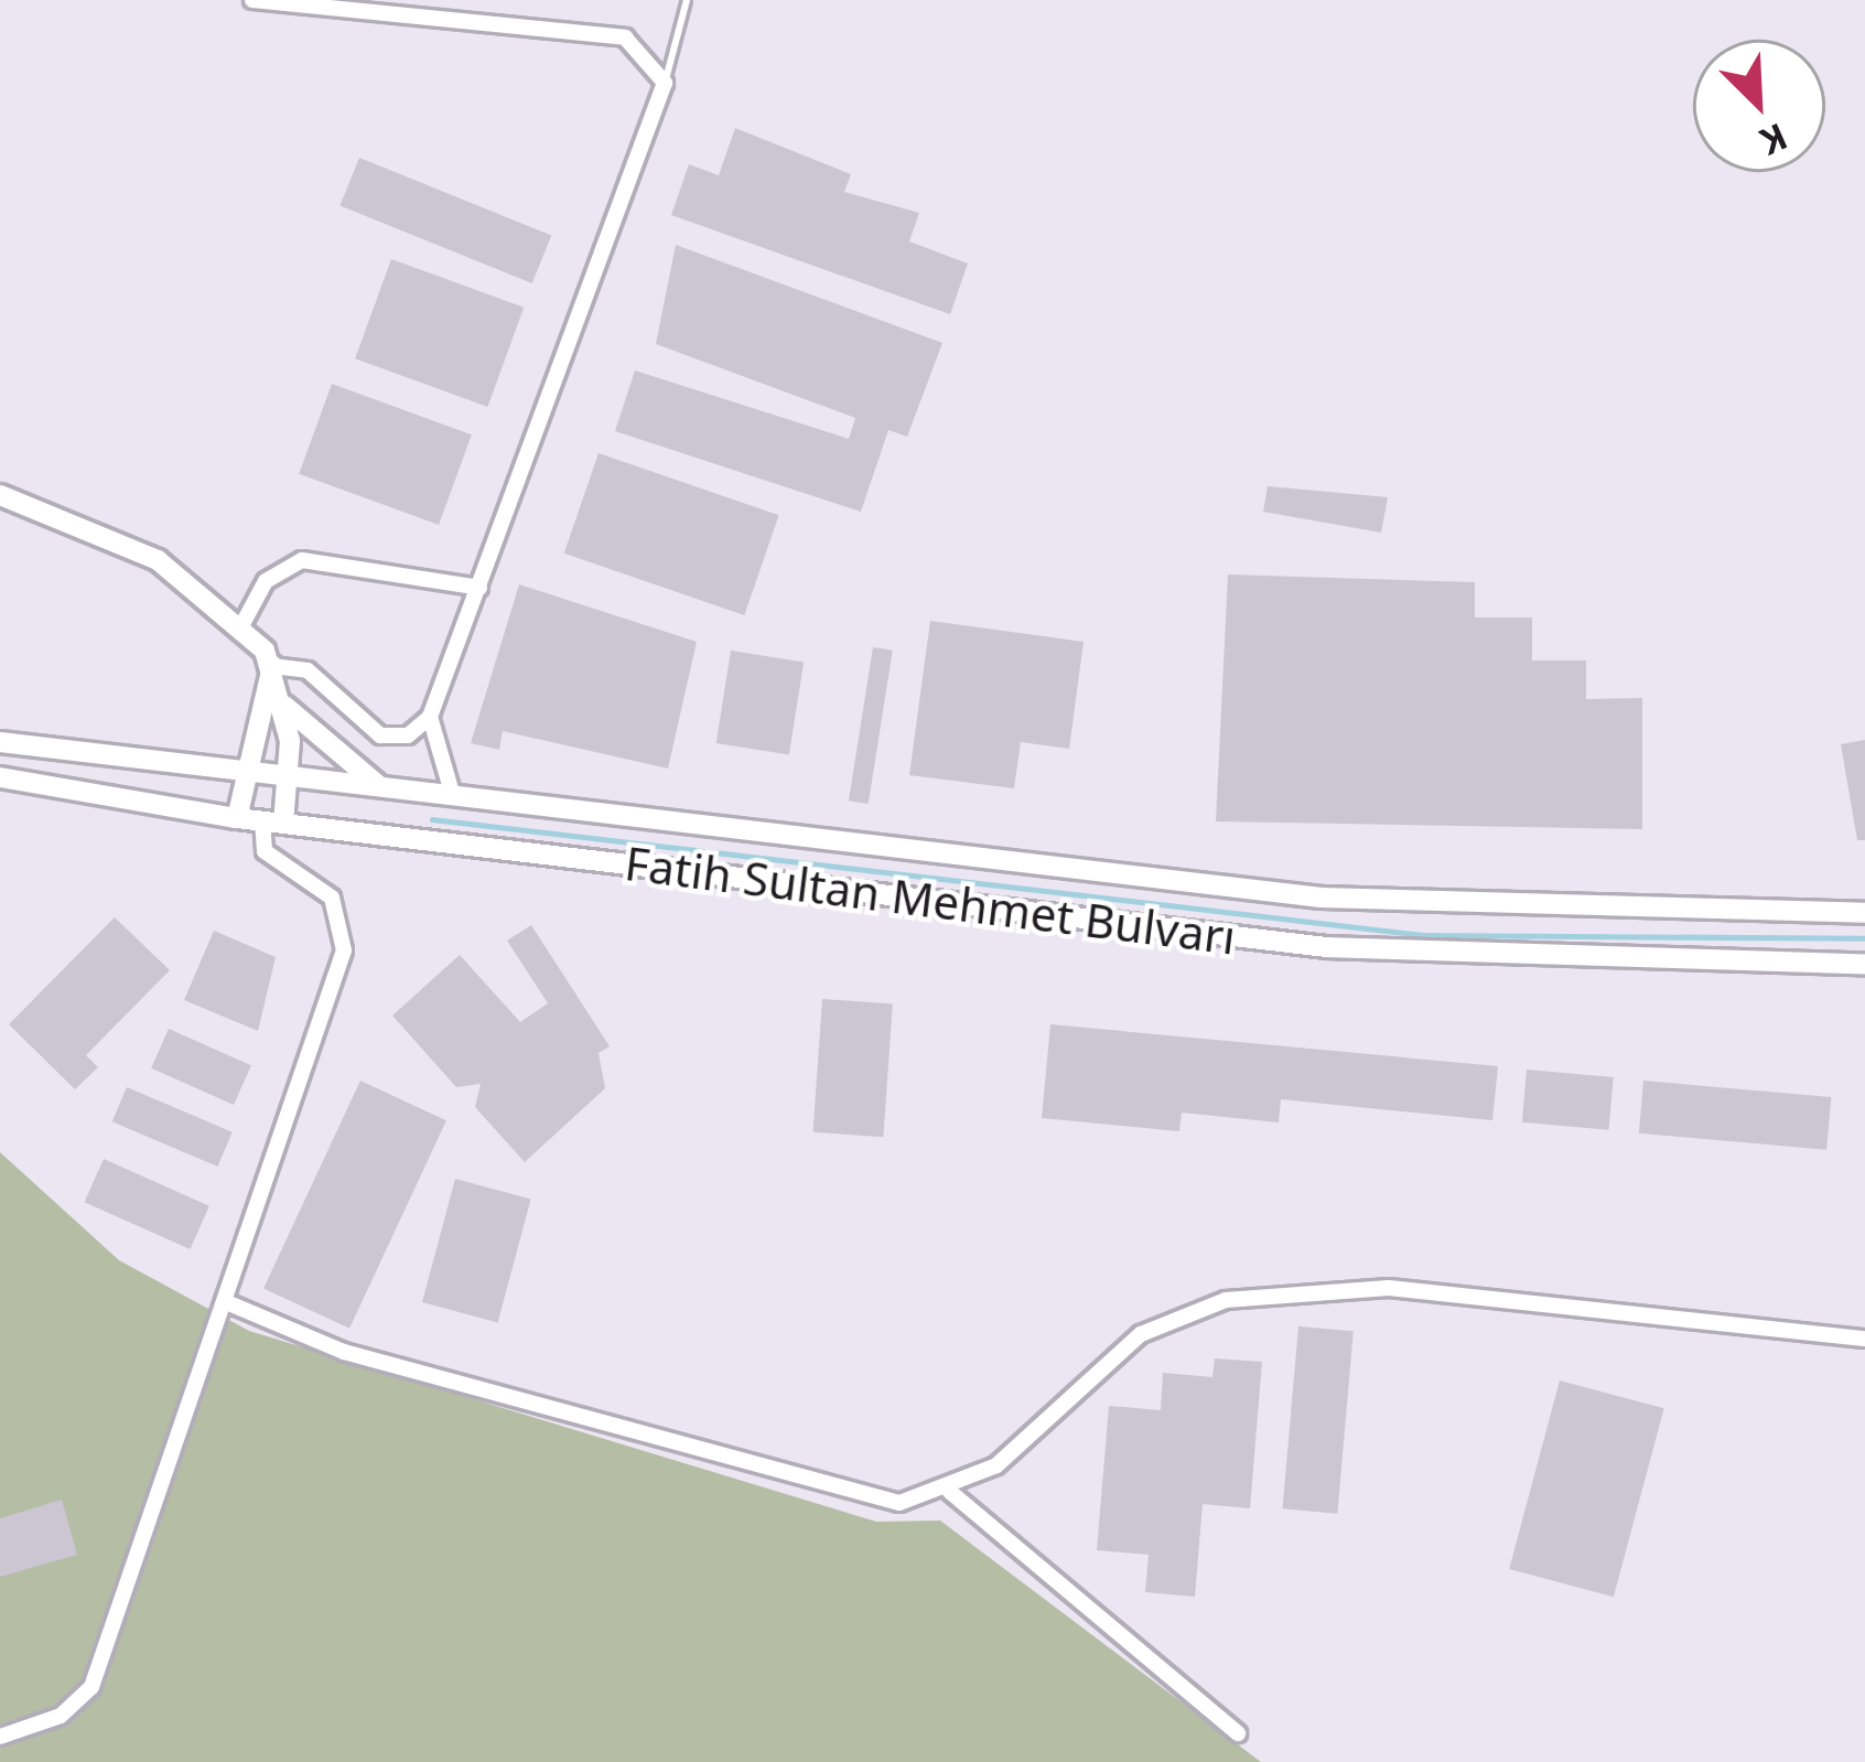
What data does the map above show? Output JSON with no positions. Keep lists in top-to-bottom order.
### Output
{
  "streets": {
    "main road": ["Fatih Sultan Mehmet Bulvarı"]
  },
  "north": "bottom right"
}
